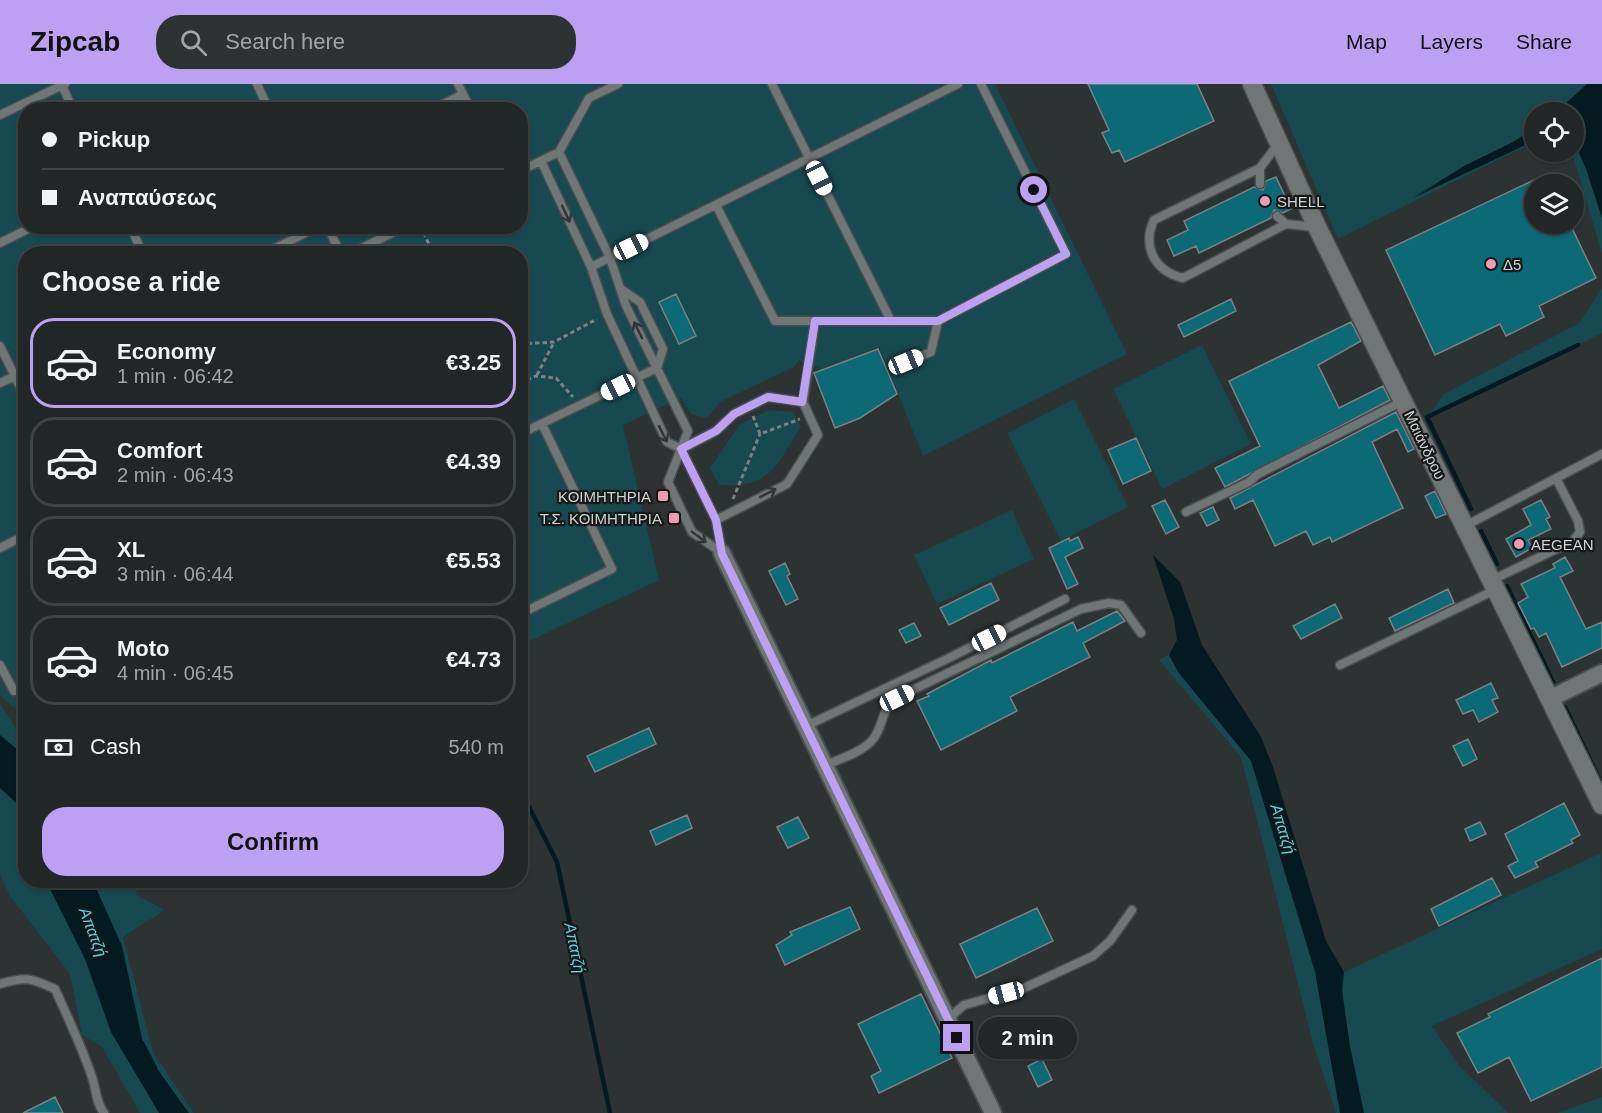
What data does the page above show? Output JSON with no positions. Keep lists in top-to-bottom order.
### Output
{
  "streets": {
    "main road": ["Μαιάνδρου"]
  },
  "water": ["Απατζή"],
  "places": {
    "other": ["SHELL", "Δ5", "AEGEAN"],
    "transit": ["ΚΟΙΜΗΤΗΡΙΑ", "Τ.Σ. ΚΟΙΜΗΤΗΡΙΑ"]
  },
  "page": {
    "header": "Zipcab",
    "search": "Search here",
    "nav": ["Map", "Layers", "Share"],
    "banner": ["Pickup", "Αναπαύσεως"],
    "heading": "Choose a ride",
    "list": [
      {
        "name": "Economy",
        "note": "1 min · 06:42",
        "value": "€3.25"
      },
      {
        "name": "Comfort",
        "note": "2 min · 06:43",
        "value": "€4.39"
      },
      {
        "name": "XL",
        "note": "3 min · 06:44",
        "value": "€5.53"
      },
      {
        "name": "Moto",
        "note": "4 min · 06:45",
        "value": "€4.73"
      }
    ],
    "pay": ["Cash", "540 m"],
    "buttons": "Confirm",
    "bubble": "2 min"
  }
}
